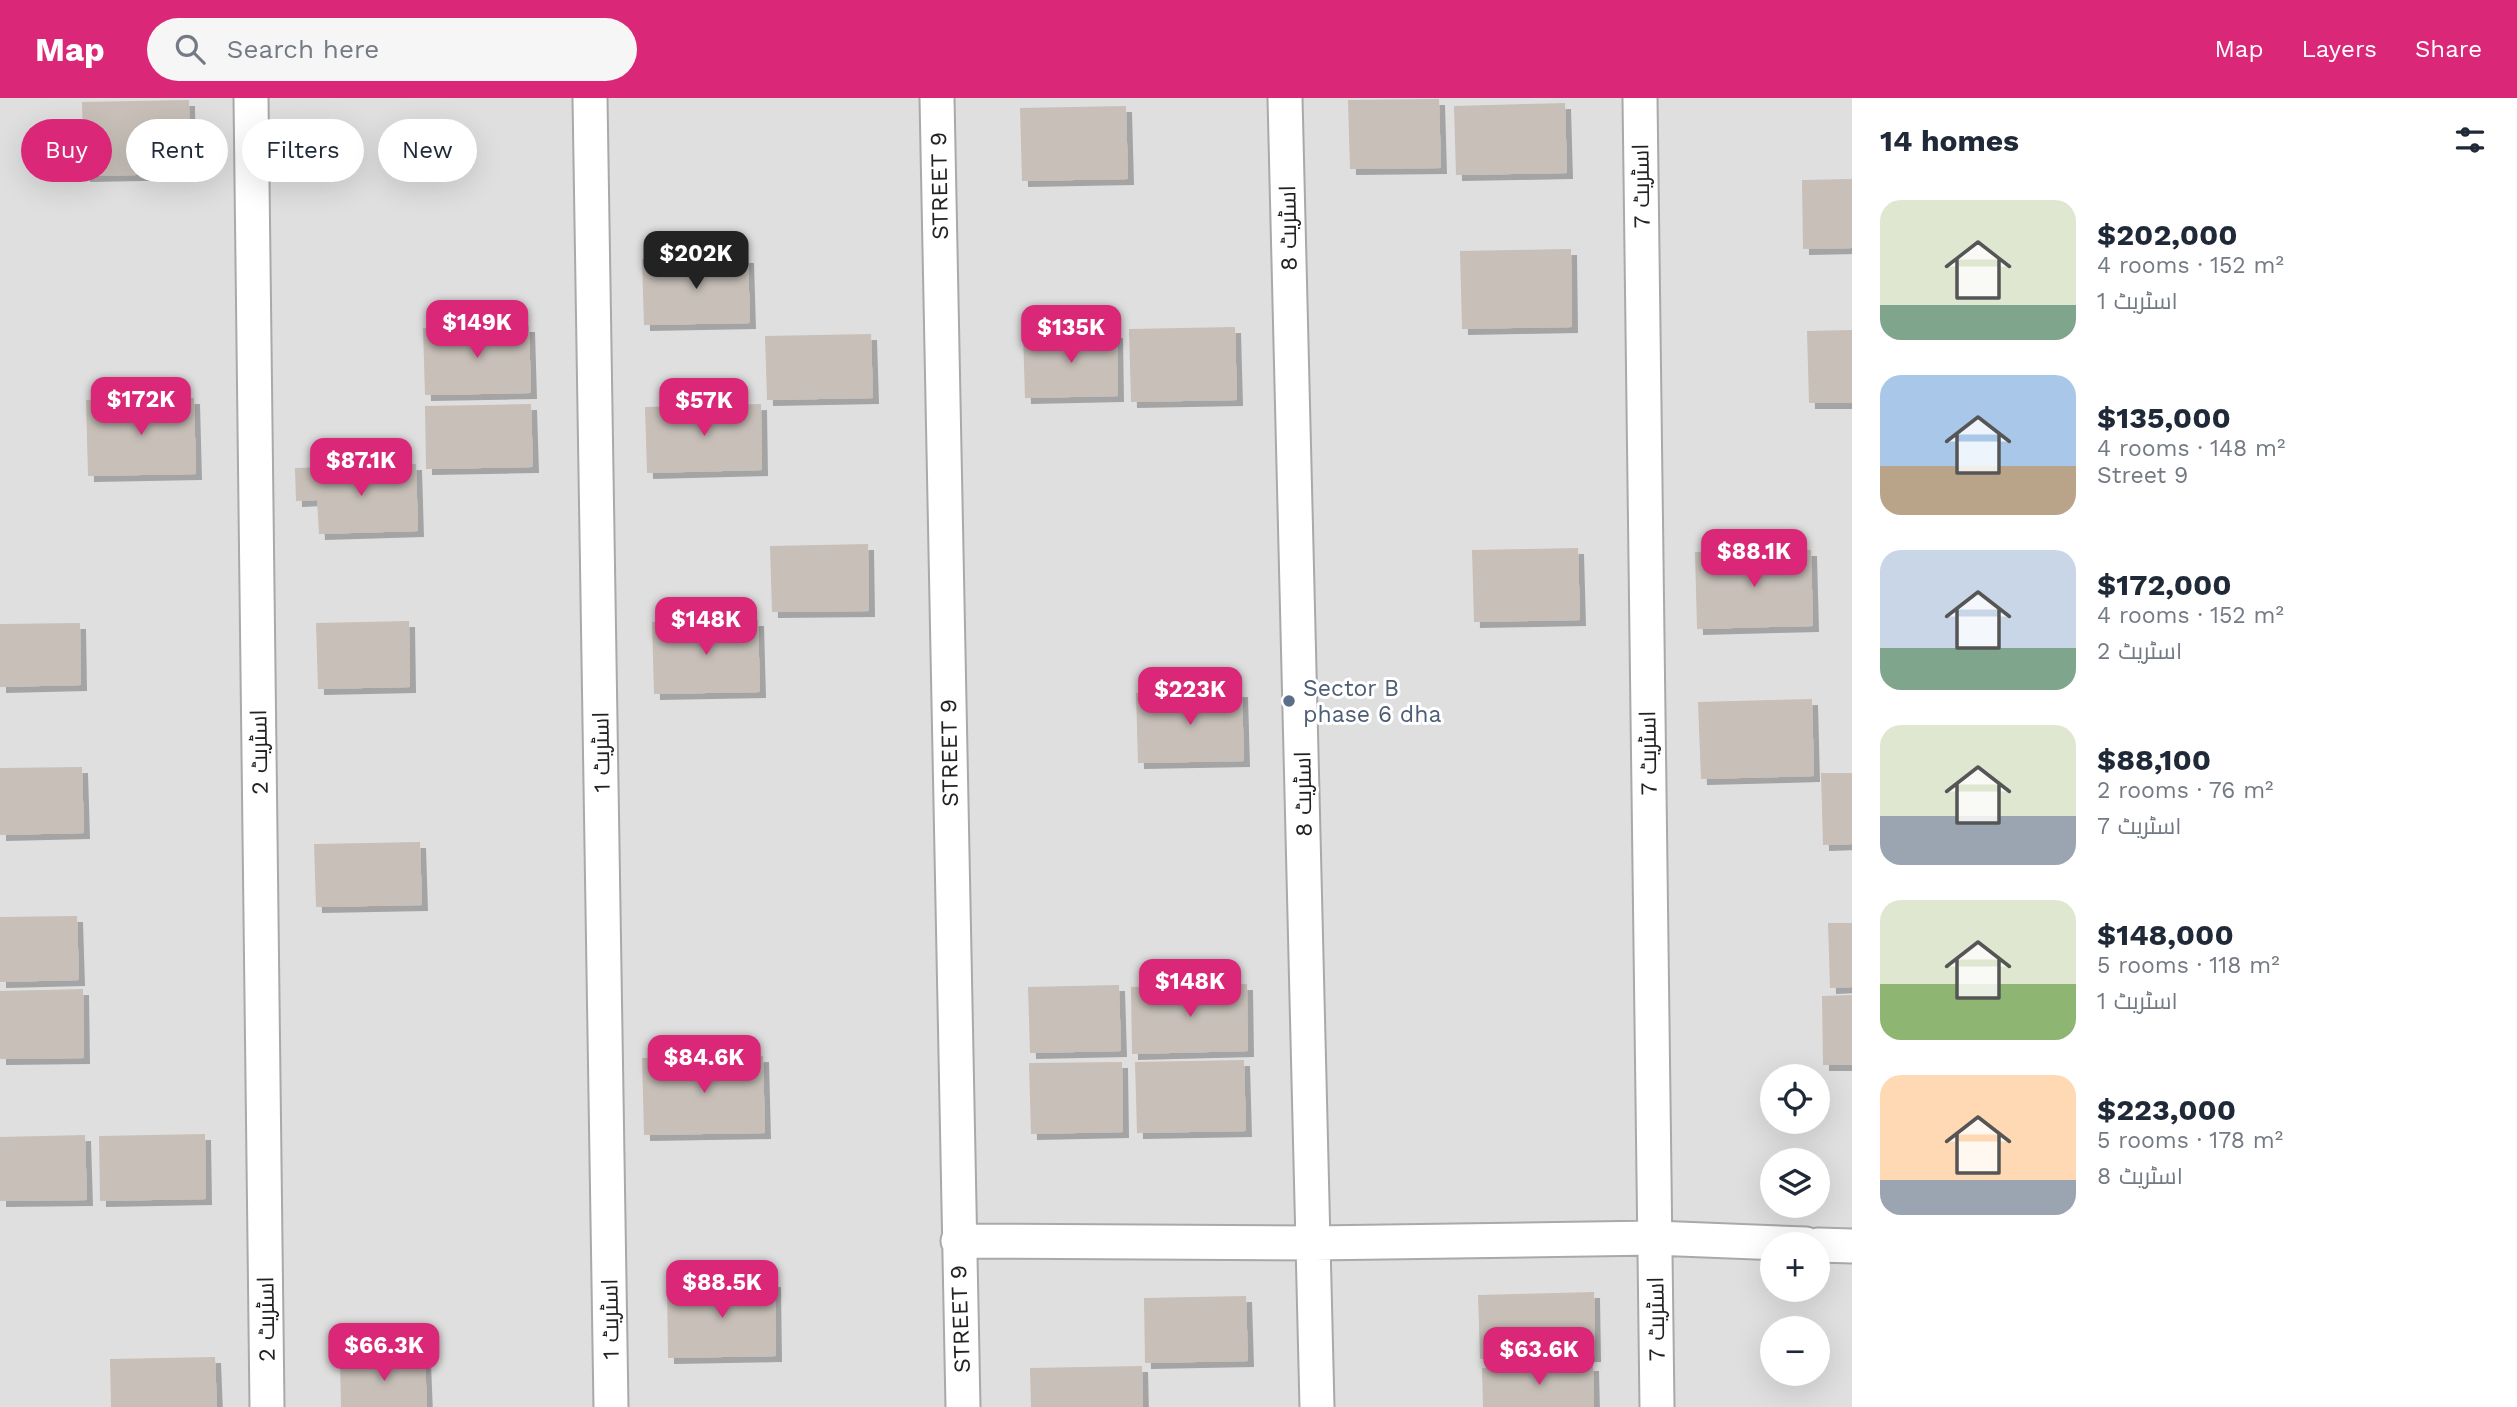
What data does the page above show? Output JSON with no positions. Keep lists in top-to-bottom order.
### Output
{
  "streets": {
    "street": [
      "STREET 9",
      "اسٹریٹ 7",
      "اسٹریٹ 8",
      "اسٹریٹ 2",
      "اسٹریٹ 1"
    ]
  },
  "places": ["Sector B phase 6 dha"],
  "page": {
    "header": "Map",
    "search": "Search here",
    "nav": ["Map", "Layers", "Share"],
    "heading": "14 homes",
    "chip": [
      "Buy",
      "Rent",
      "Filters",
      "New"
    ],
    "list": [
      {
        "name": "$202,000",
        "note": "4 rooms · 152 m² · اسٹریٹ 1"
      },
      {
        "name": "$135,000",
        "note": "4 rooms · 148 m² · Street 9"
      },
      {
        "name": "$172,000",
        "note": "4 rooms · 152 m² · اسٹریٹ 2"
      },
      {
        "name": "$88,100",
        "note": "2 rooms · 76 m² · اسٹریٹ 7"
      },
      {
        "name": "$148,000",
        "note": "5 rooms · 118 m² · اسٹریٹ 1"
      },
      {
        "name": "$223,000",
        "note": "5 rooms · 178 m² · اسٹریٹ 8"
      }
    ],
    "price": [
      "$202K",
      "$149K",
      "$135K",
      "$172K",
      "$57K",
      "$87.1K",
      "$88.1K",
      "$148K",
      "$223K",
      "$148K",
      "$84.6K",
      "$88.5K",
      "$66.3K",
      "$63.6K"
    ],
    "map_buttons": ["+", "−"]
  }
}
